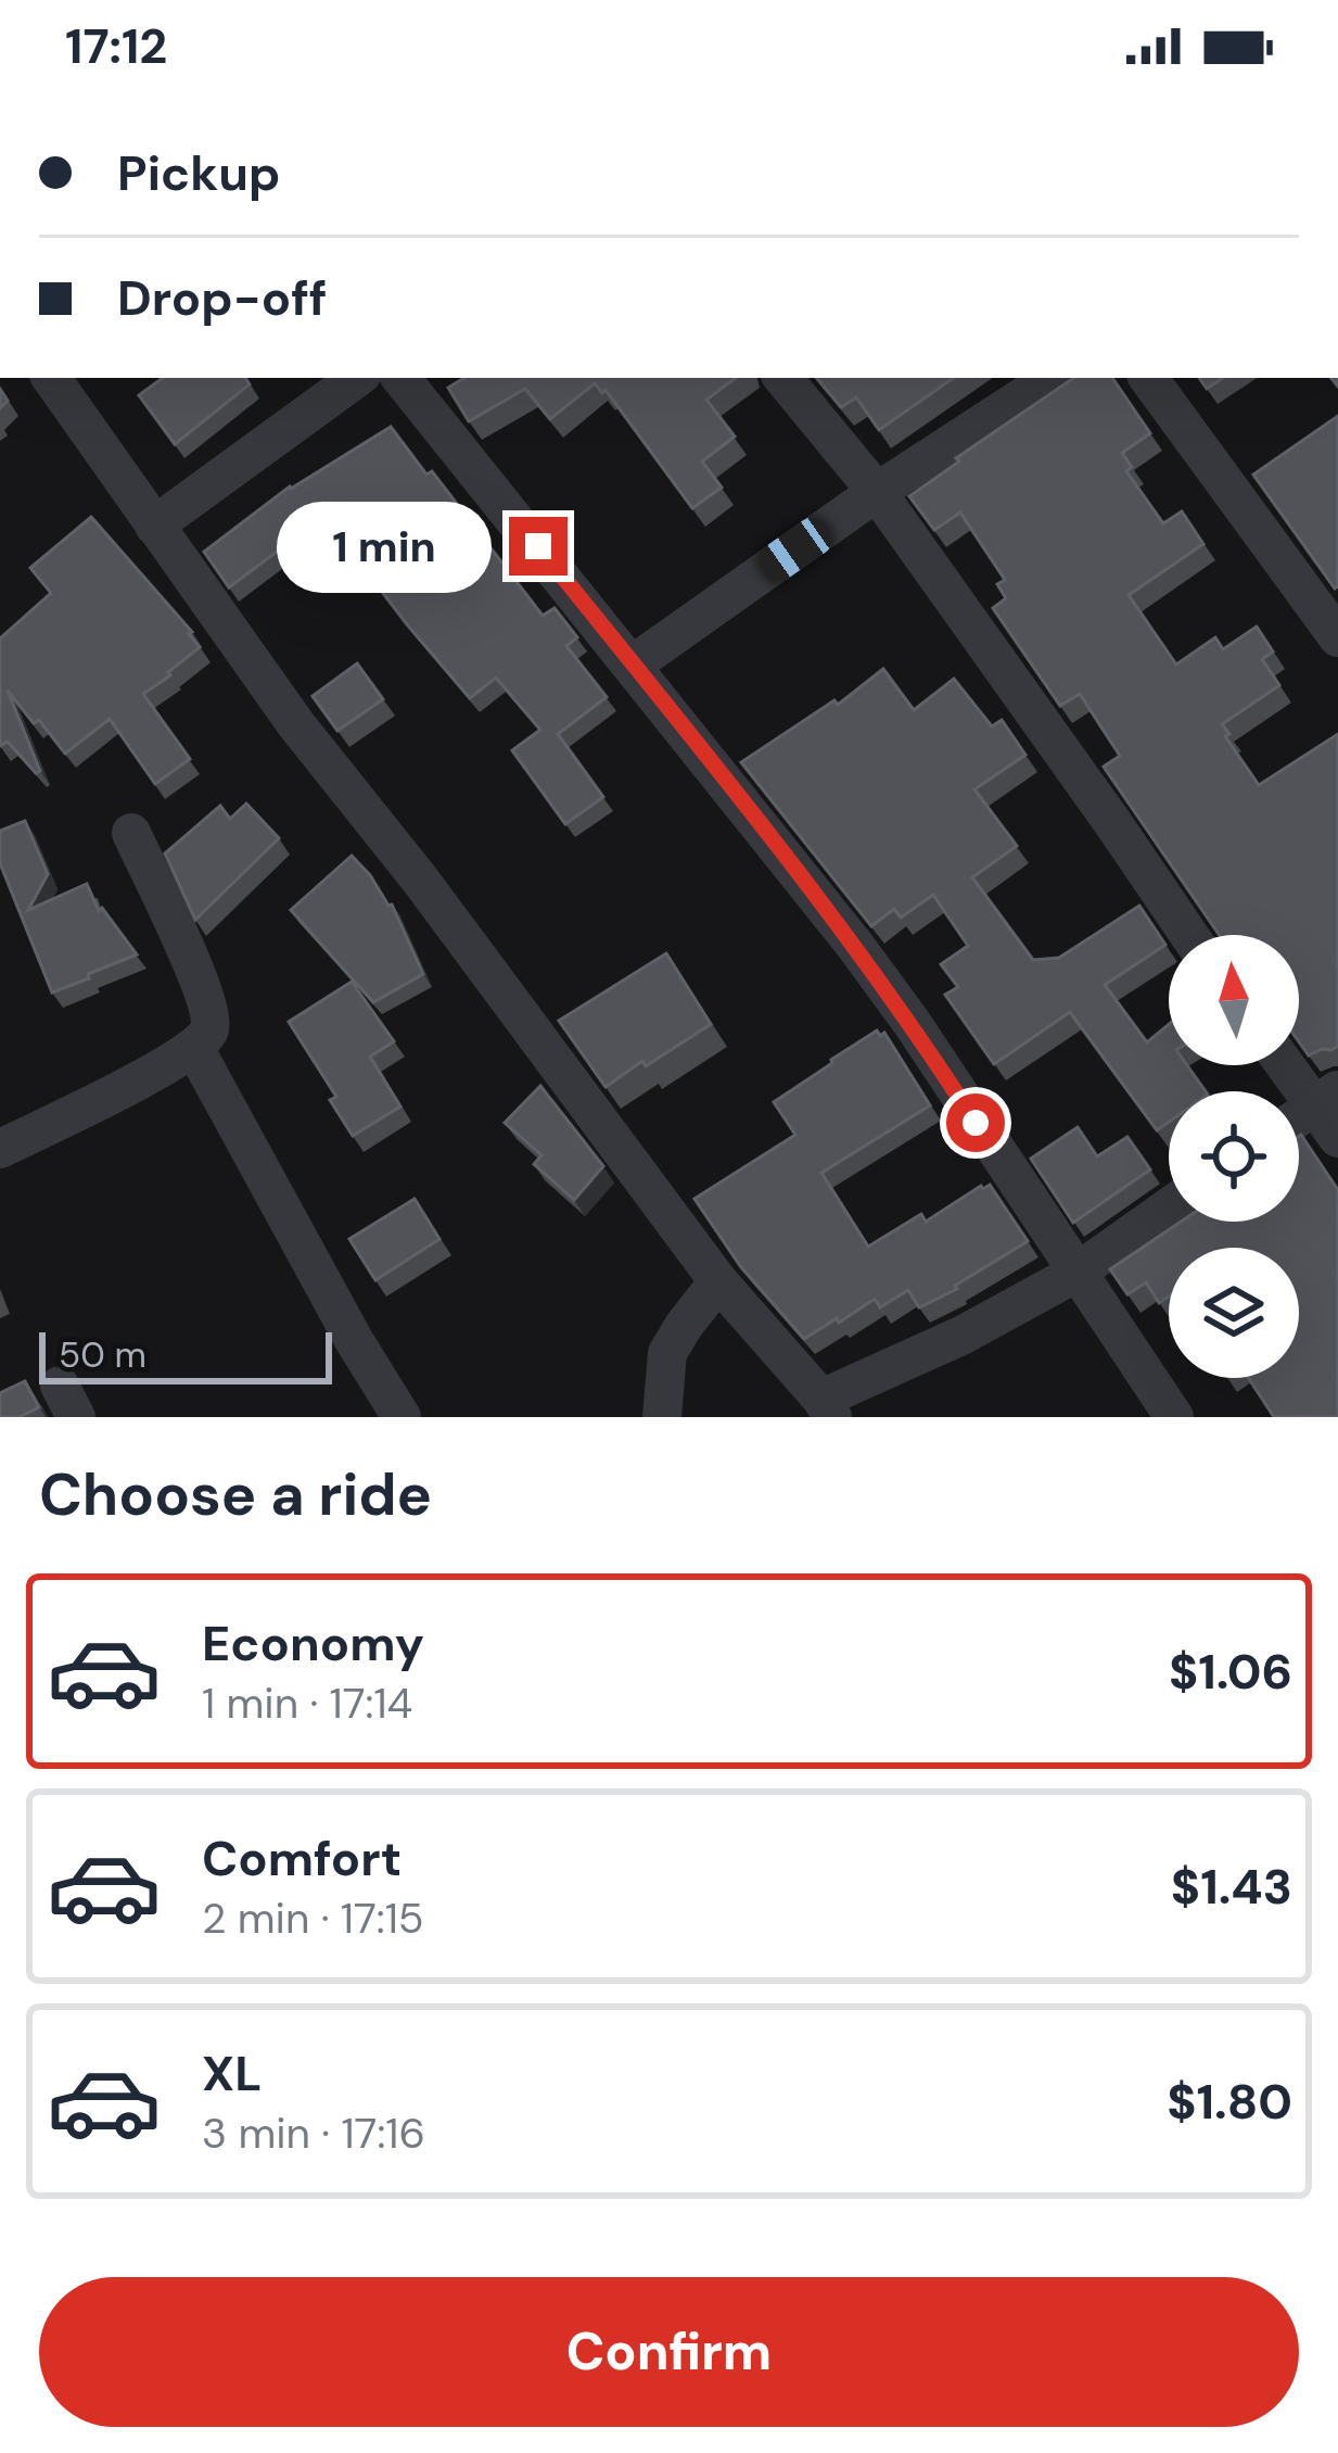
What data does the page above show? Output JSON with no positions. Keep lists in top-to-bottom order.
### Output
{
  "scale_bar": "50 m",
  "north": "top",
  "page": {
    "status": "17:12",
    "banner": ["Pickup", "Drop-off"],
    "bubble": "1 min",
    "scale": "50 m",
    "heading": "Choose a ride",
    "list": [
      {
        "name": "Economy",
        "note": "1 min · 17:14",
        "value": "$1.06"
      },
      {
        "name": "Comfort",
        "note": "2 min · 17:15",
        "value": "$1.43"
      },
      {
        "name": "XL",
        "note": "3 min · 17:16",
        "value": "$1.80"
      }
    ],
    "buttons": "Confirm"
  }
}
